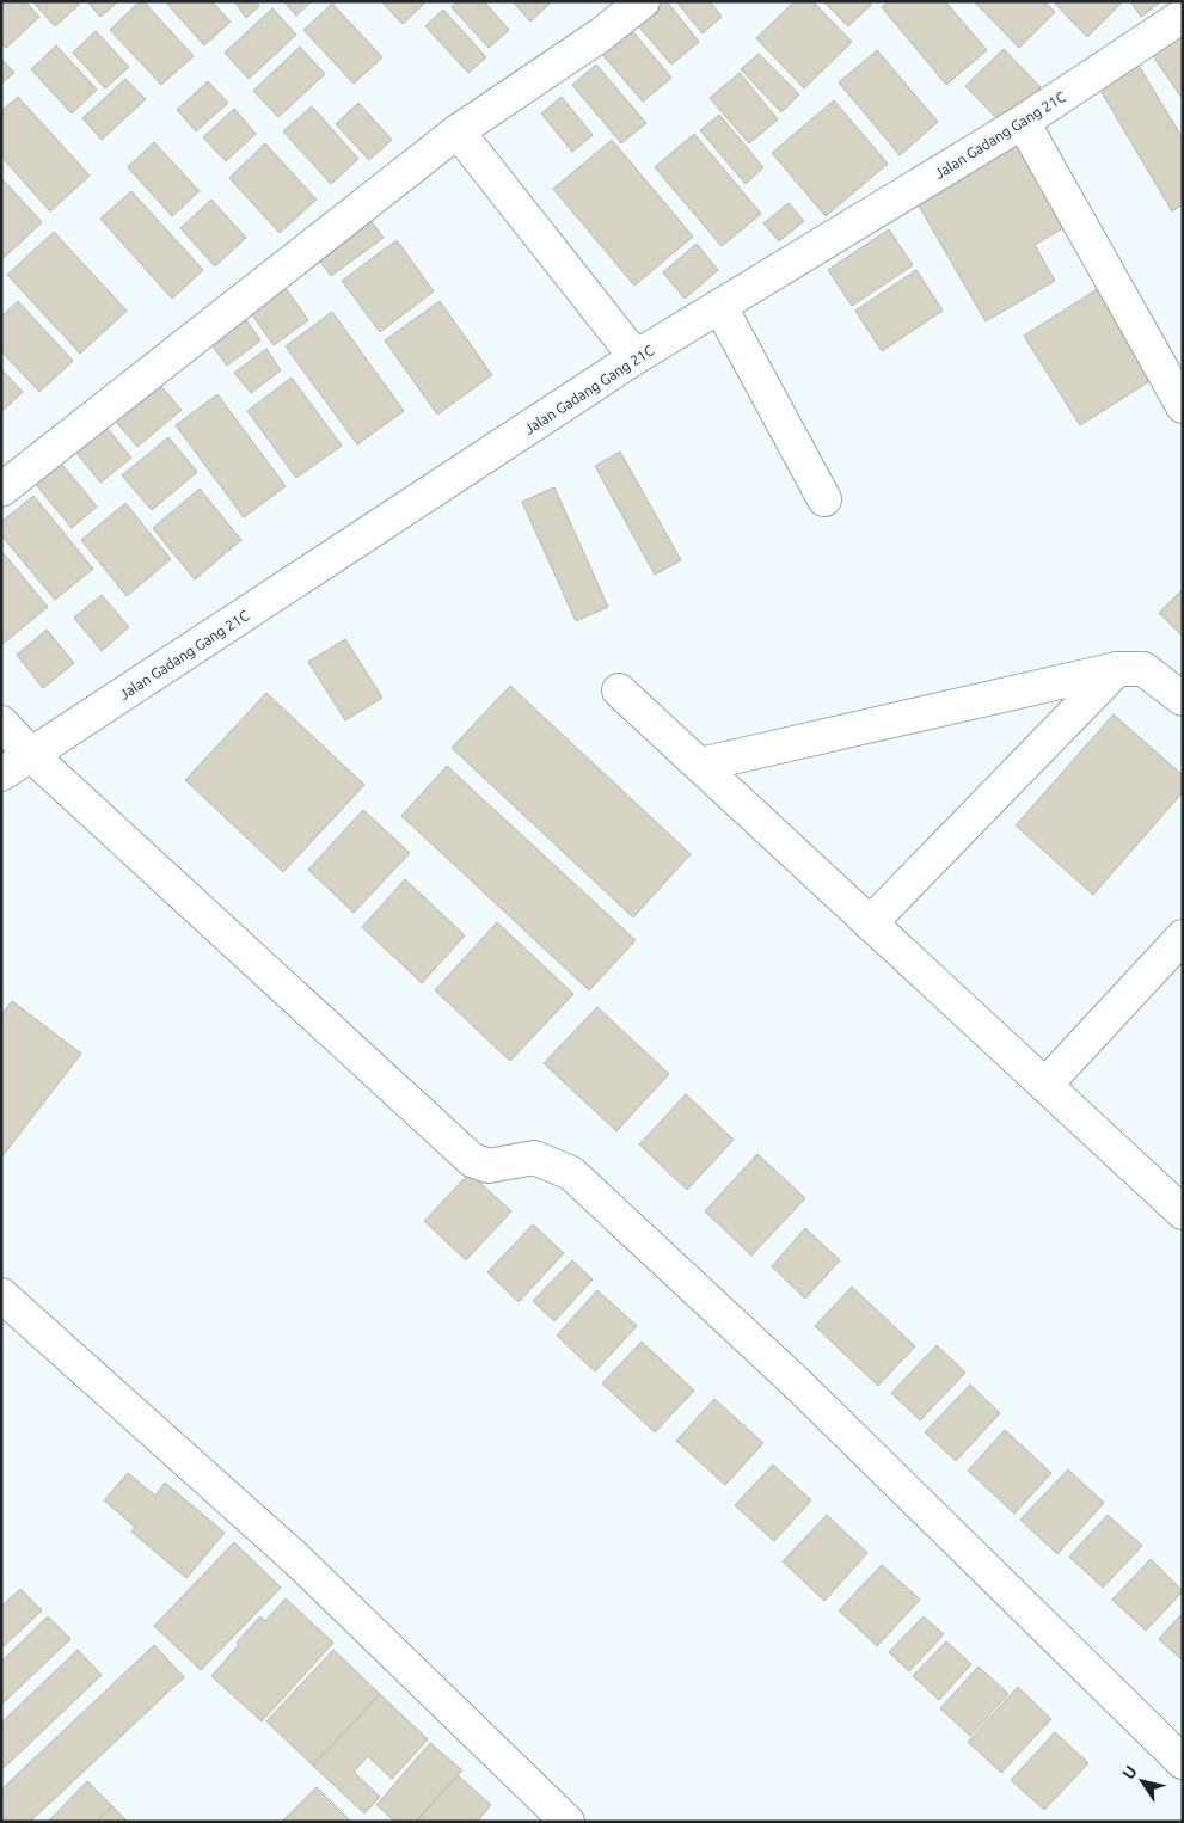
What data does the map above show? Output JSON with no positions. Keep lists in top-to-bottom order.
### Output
{
  "streets": {
    "street": ["Jalan Gadang Gang 21C"]
  },
  "north": "top left"
}
